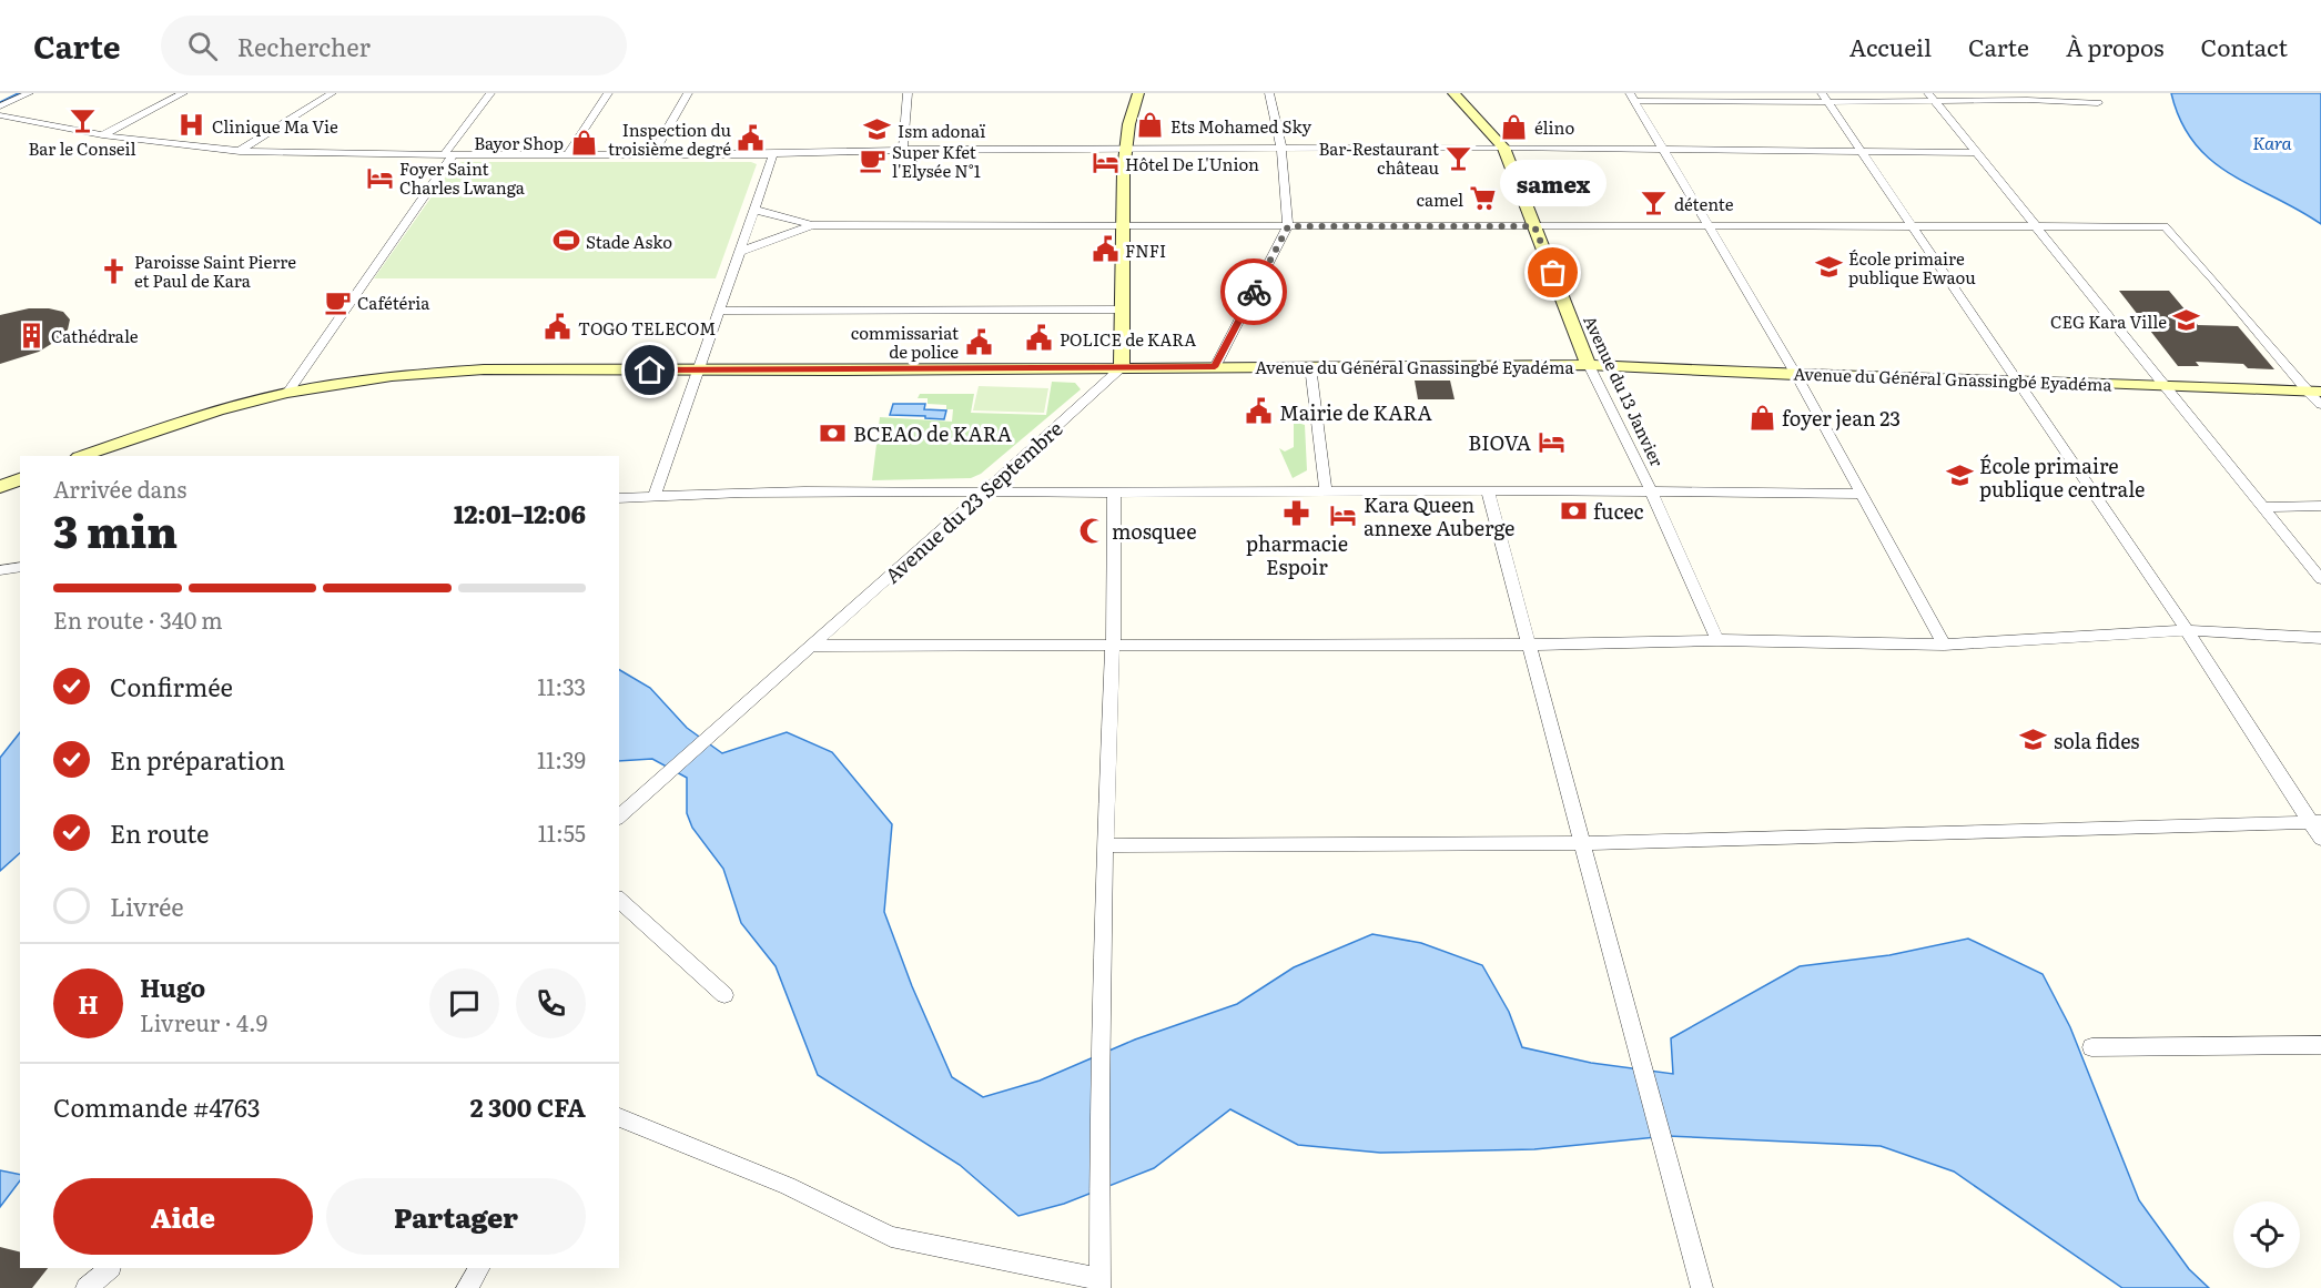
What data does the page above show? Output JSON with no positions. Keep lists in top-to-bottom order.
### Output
{
  "streets": {
    "main road": ["Avenue du Général Gnassingbé Eyadéma", "Avenue du 13 Janvier"],
    "street": ["Avenue du 23 Septembre"]
  },
  "crossings": [
    ["Avenue du Général Gnassingbé Eyadéma", "Avenue du 13 Janvier"],
    ["Avenue du Général Gnassingbé Eyadéma", "Avenue du 23 Septembre"]
  ],
  "water": ["Kara"],
  "places": {
    "bar": ["Bar le Conseil", "Bar-Restaurant château", "détente"],
    "hospital": ["Clinique Ma Vie"],
    "shop": [
      "Ets Mohamed Sky",
      "élino",
      "Bayor Shop",
      "foyer jean 23"
    ],
    "school or university": [
      "Ism adonaï",
      "École primaire publique Ewaou",
      "CEG Kara Ville",
      "École primaire publique centrale",
      "sola fides"
    ],
    "public building": [
      "Inspection du troisième degré",
      "FNFI",
      "TOGO TELECOM",
      "POLICE de KARA",
      "commissariat de police",
      "Mairie de KARA"
    ],
    "cafe": ["Super Kfet l'Elysée N°1", "Cafétéria"],
    "hotel": [
      "Hôtel De L'Union",
      "Foyer Saint Charles Lwanga",
      "BIOVA",
      "Kara Queen annexe Auberge"
    ],
    "supermarket": ["camel"],
    "sports": ["Stade Asko"],
    "church": ["Paroisse Saint Pierre et Paul de Kara"],
    "other": ["samex"],
    "building": ["Cathédrale"],
    "bank": ["BCEAO de KARA", "fucec"],
    "pharmacy": ["pharmacie Espoir"],
    "mosque": ["mosquee"]
  },
  "page": {
    "header": "Carte",
    "search": "Rechercher",
    "nav": [
      "Accueil",
      "Carte",
      "À propos",
      "Contact"
    ],
    "bubble": "samex",
    "heading": ["3 min", "Arrivée dans", "12:01–12:06"],
    "panel": [
      "Hugo",
      "Livreur · 4.9",
      "Commande #4763",
      "2 300 CFA"
    ],
    "bar": "En route · 340 m",
    "list": [
      ["Confirmée", "11:33"],
      ["En préparation", "11:39"],
      ["En route", "11:55"],
      "Livrée"
    ],
    "round": "H",
    "buttons": ["Aide", "Partager"]
  }
}
